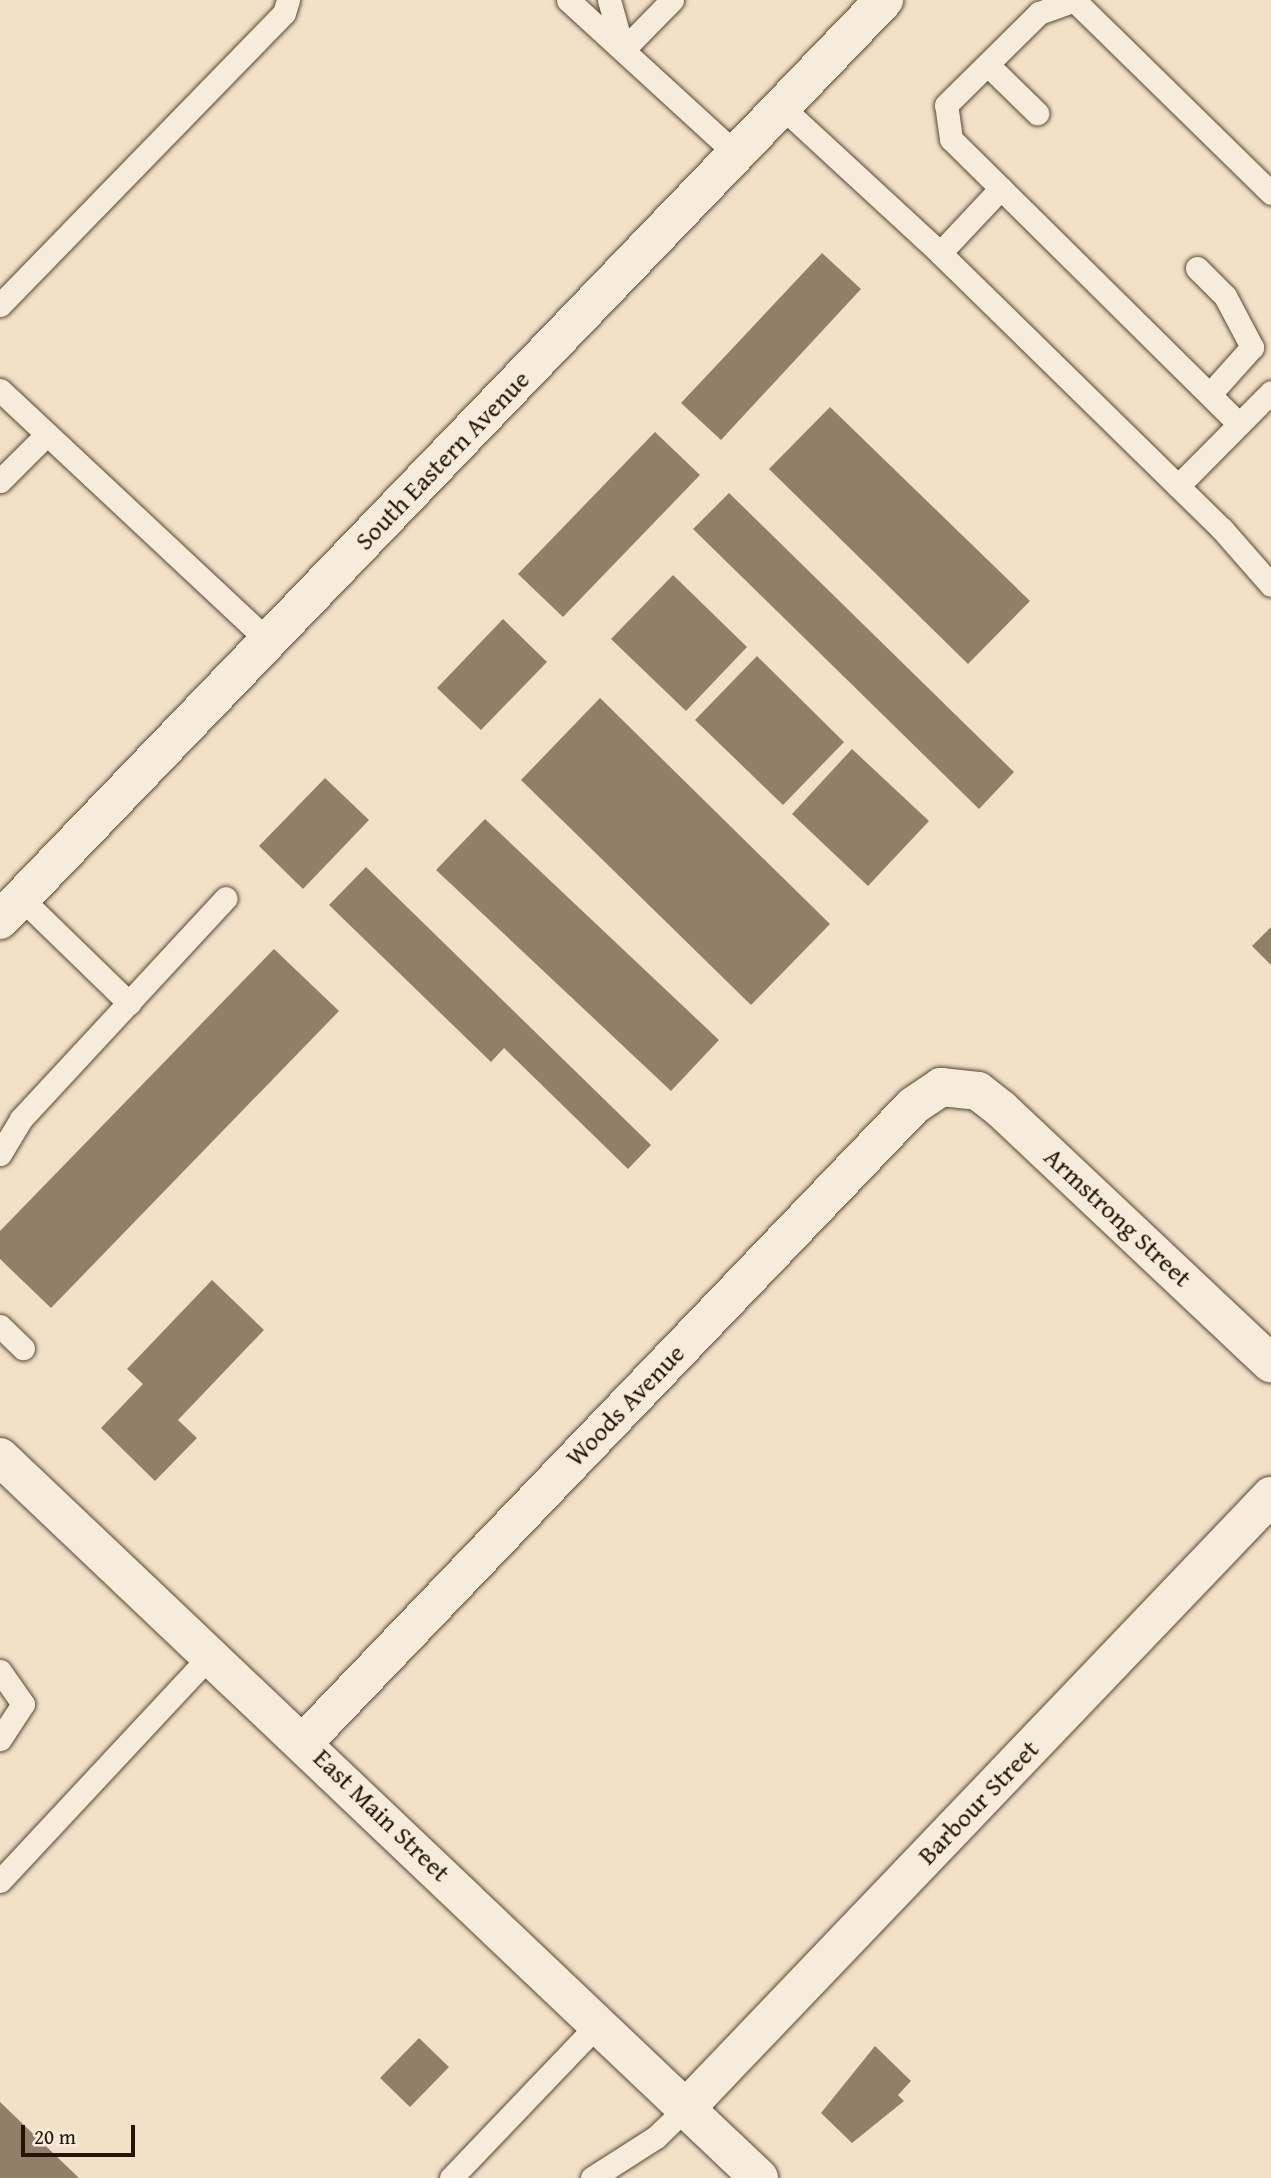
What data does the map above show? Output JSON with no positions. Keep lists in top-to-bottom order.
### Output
{
  "streets": {
    "main road": [
      "South Eastern Avenue",
      "Armstrong Street",
      "Woods Avenue",
      "Barbour Street",
      "East Main Street"
    ]
  },
  "crossings": [
    ["Armstrong Street", "Woods Avenue"],
    ["Woods Avenue", "East Main Street"],
    ["Barbour Street", "East Main Street"]
  ],
  "scale_bar": "20 m"
}
